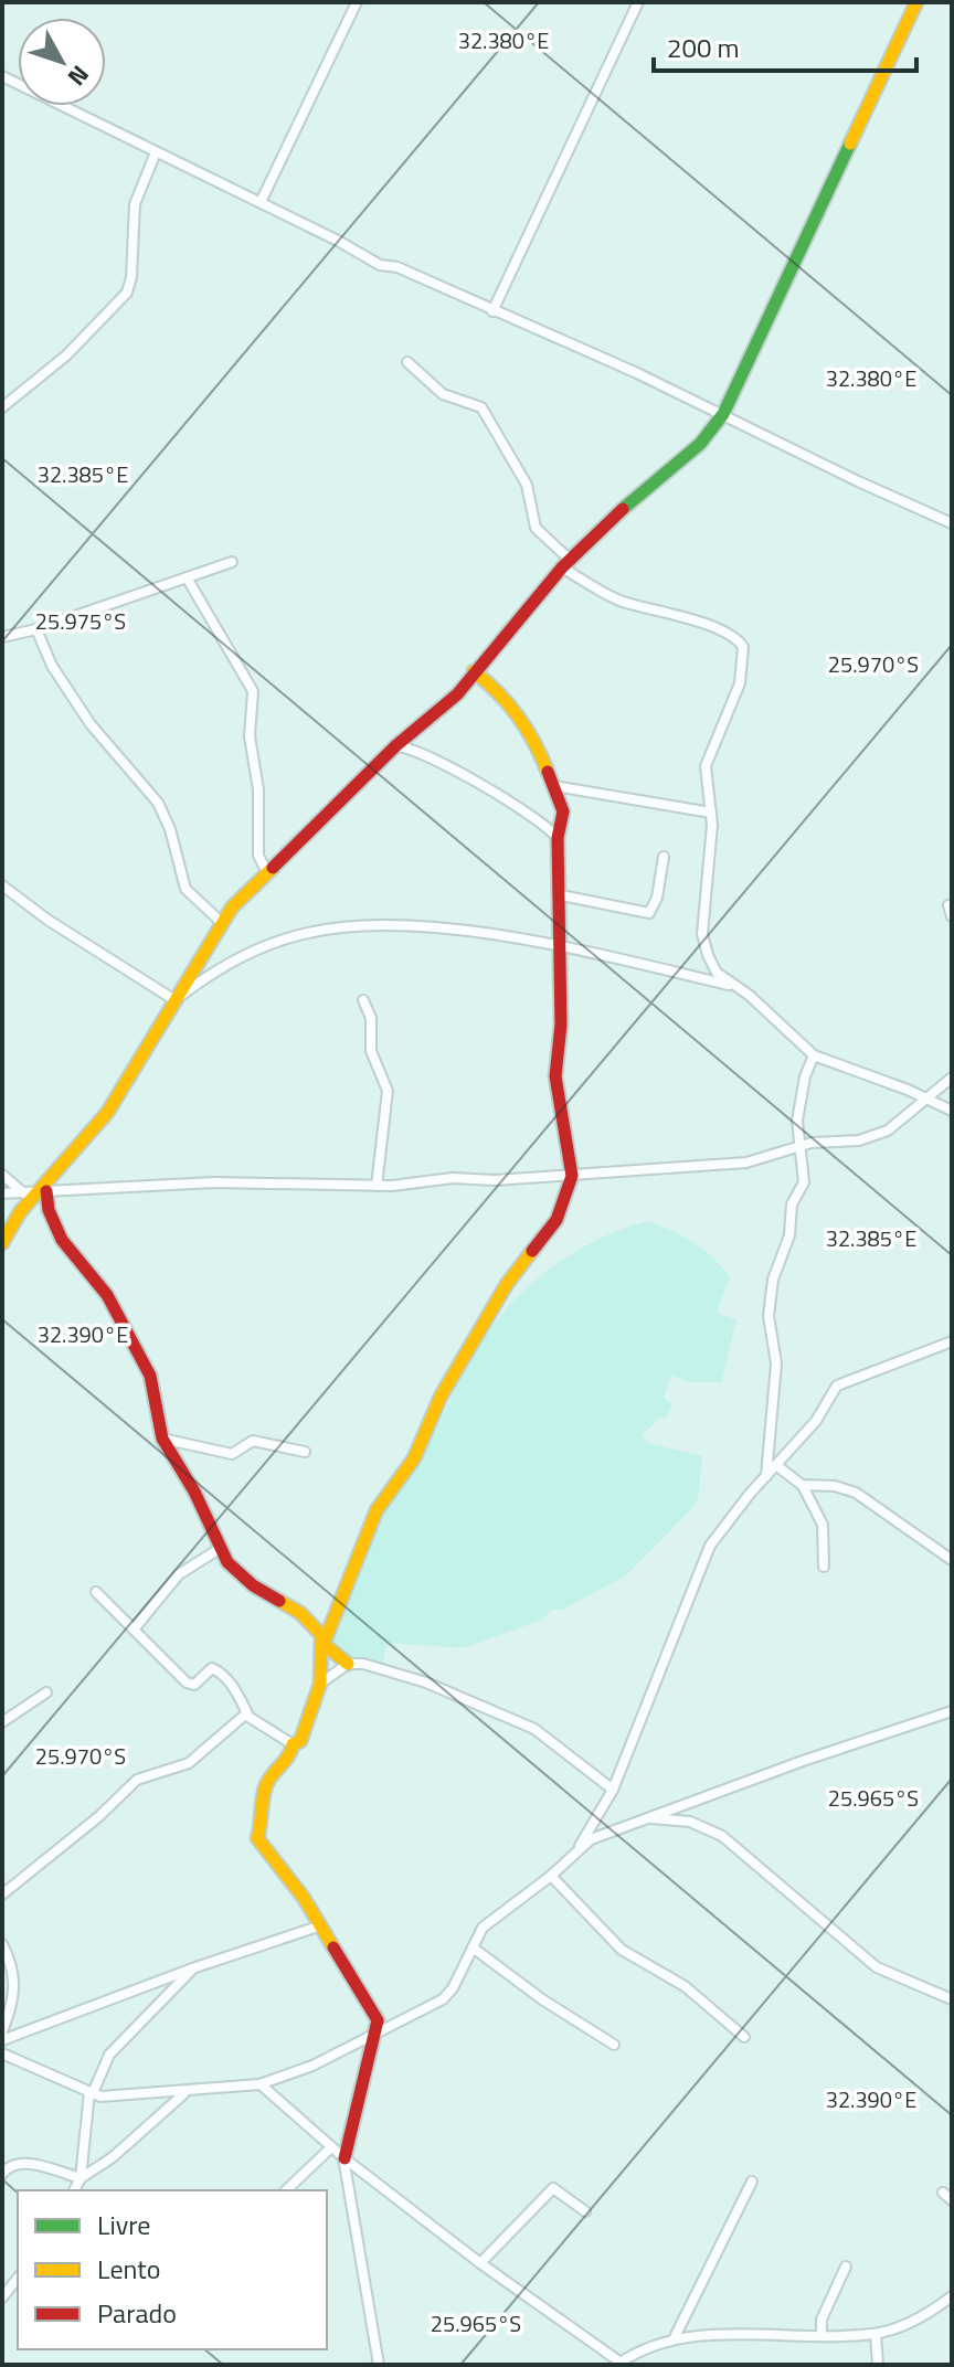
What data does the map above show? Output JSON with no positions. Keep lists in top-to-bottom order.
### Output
{
  "legend": ["Livre", "Lento", "Parado"],
  "scale_bar": "200 m",
  "north": "bottom right",
  "coordinates": [
    "32.380°E",
    "32.385°E",
    "25.975°S",
    "25.970°S",
    "32.390°E",
    "25.965°S"
  ]
}
